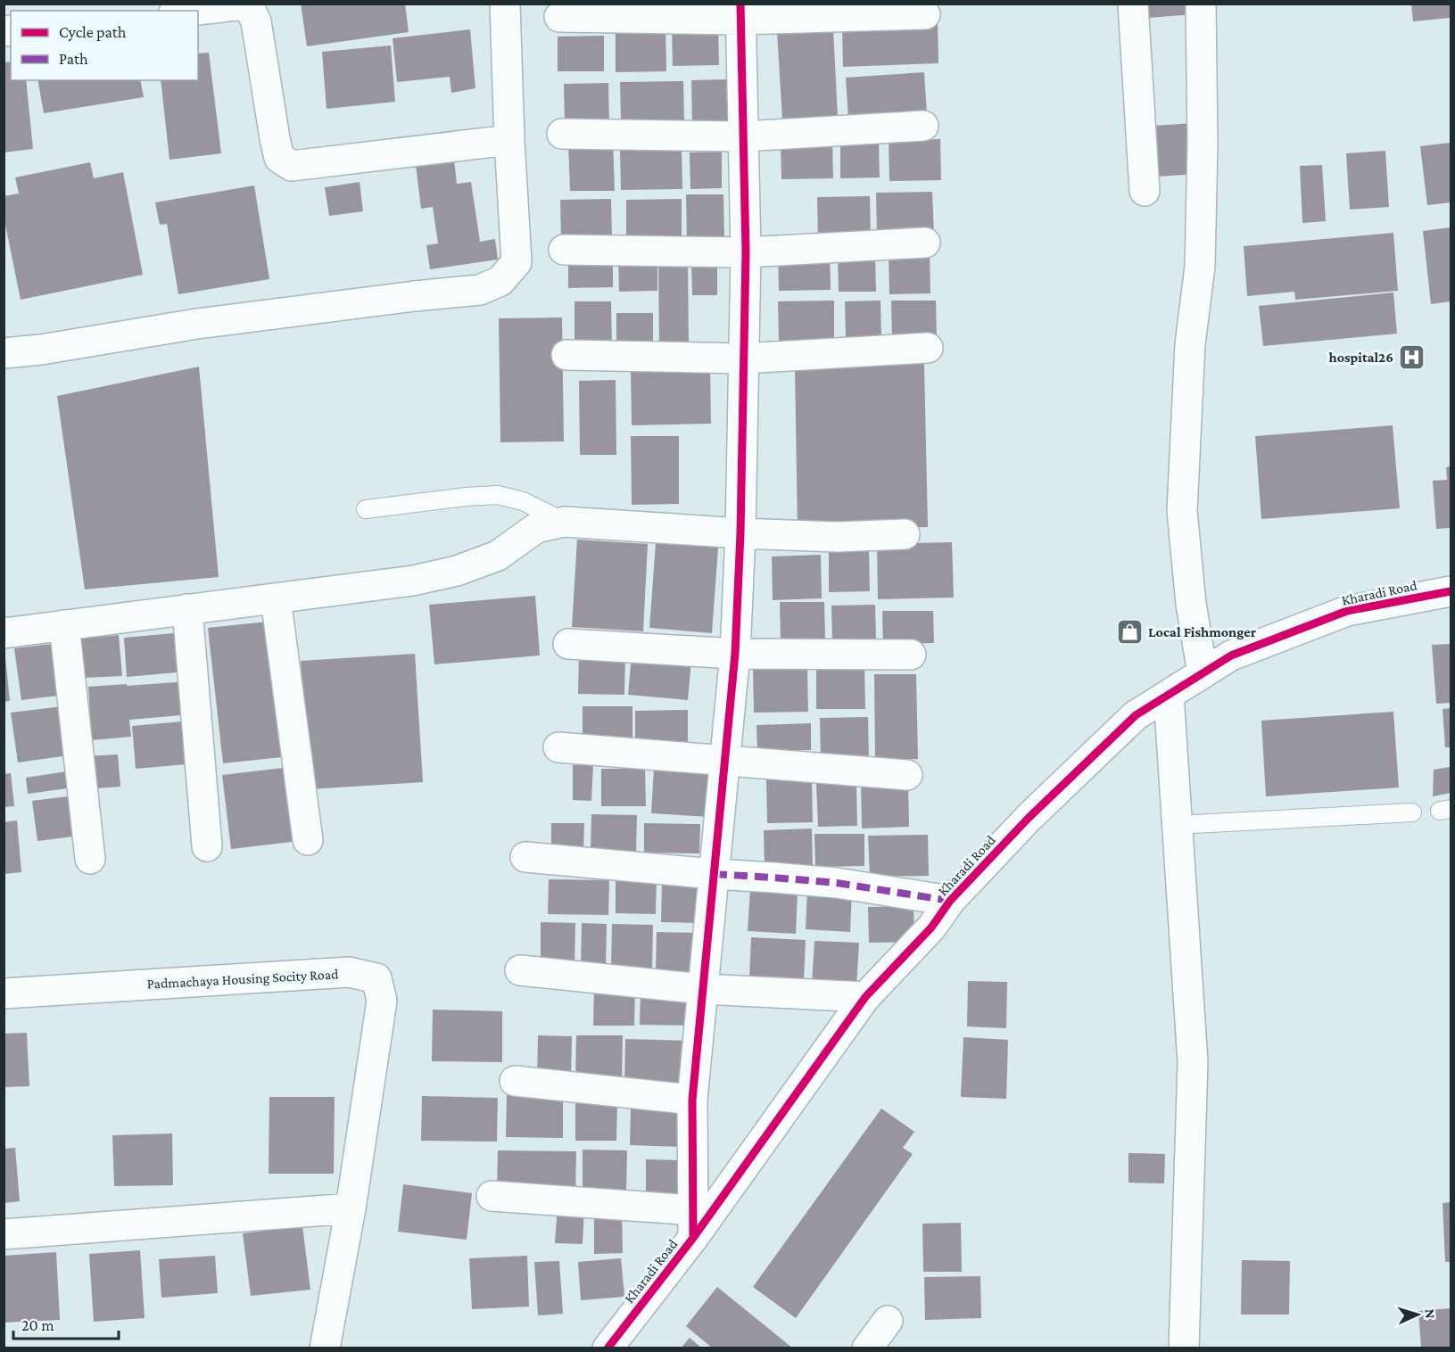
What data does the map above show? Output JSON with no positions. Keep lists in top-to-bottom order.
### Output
{
  "streets": {
    "street": ["Kharadi Road", "Padmachaya Housing Socity Road"]
  },
  "places": {
    "hospital": ["hospital26"],
    "shop": ["Local Fishmonger"]
  },
  "legend": ["Cycle path", "Path"],
  "scale_bar": "20 m",
  "north": "right"
}
